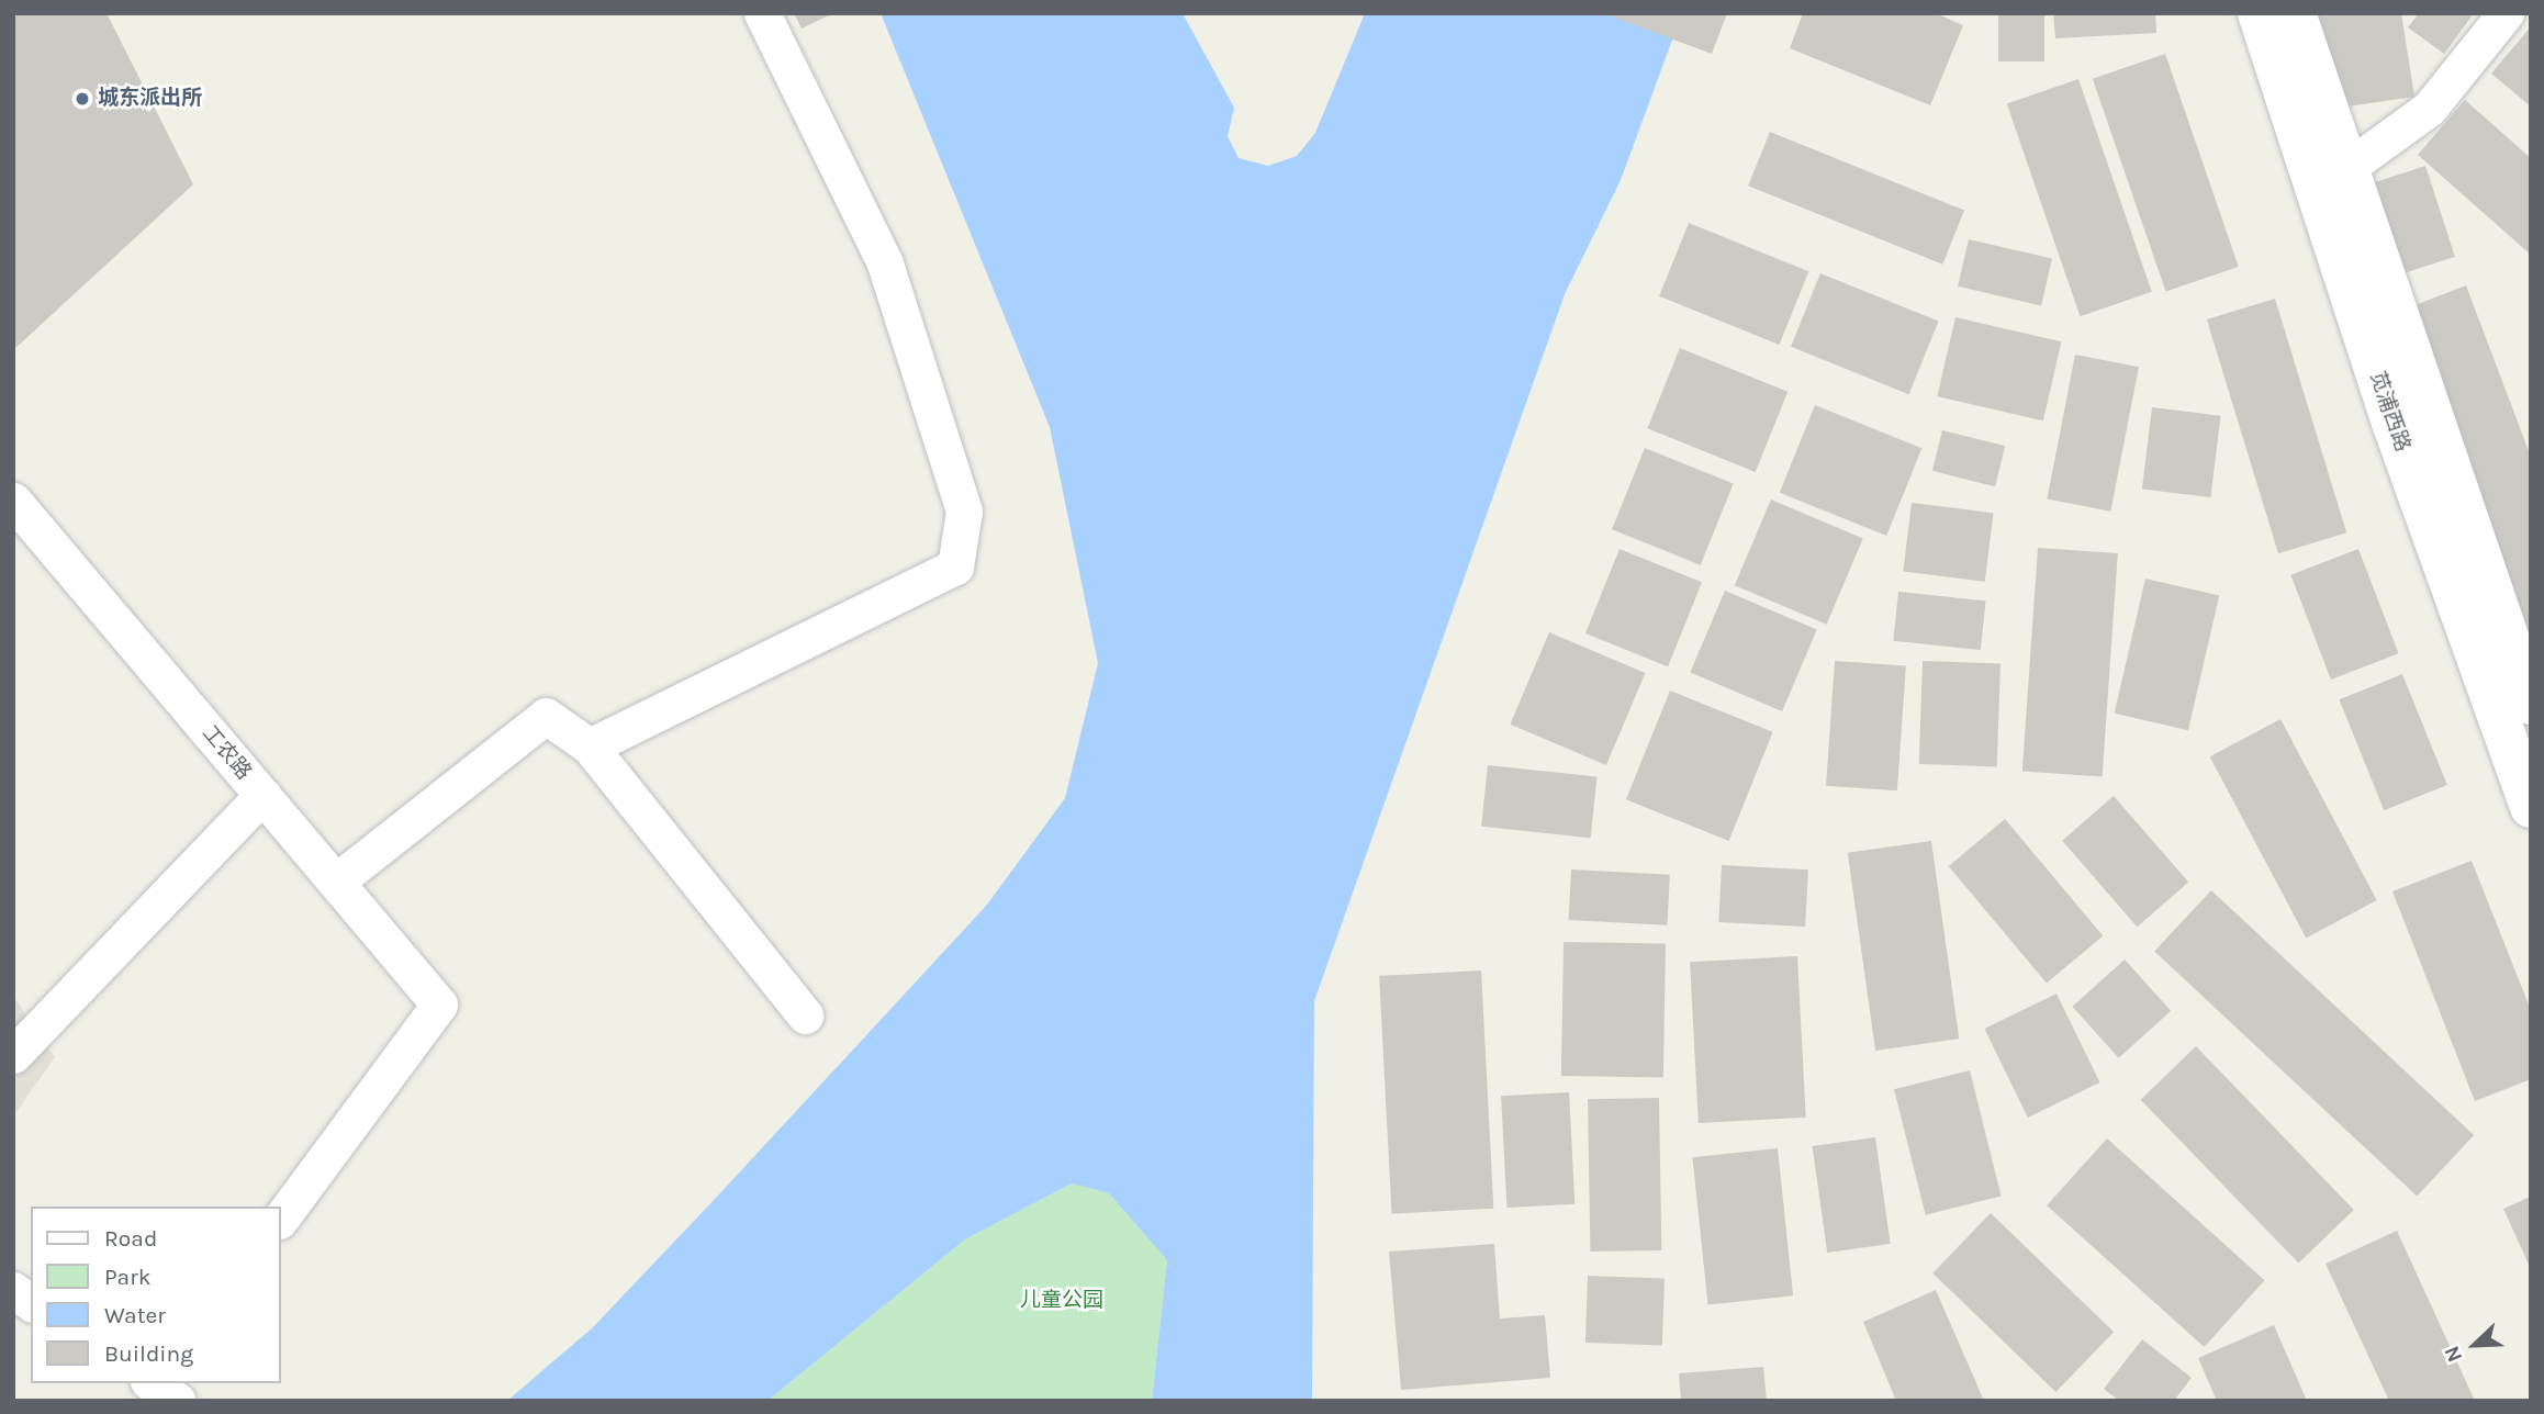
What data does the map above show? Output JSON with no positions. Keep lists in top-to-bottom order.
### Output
{
  "streets": {
    "street": ["苋浦西路", "工农路"]
  },
  "parks": ["儿童公园"],
  "places": ["城东派出所"],
  "legend": [
    "Road",
    "Park",
    "Water",
    "Building"
  ],
  "north": "bottom left"
}
